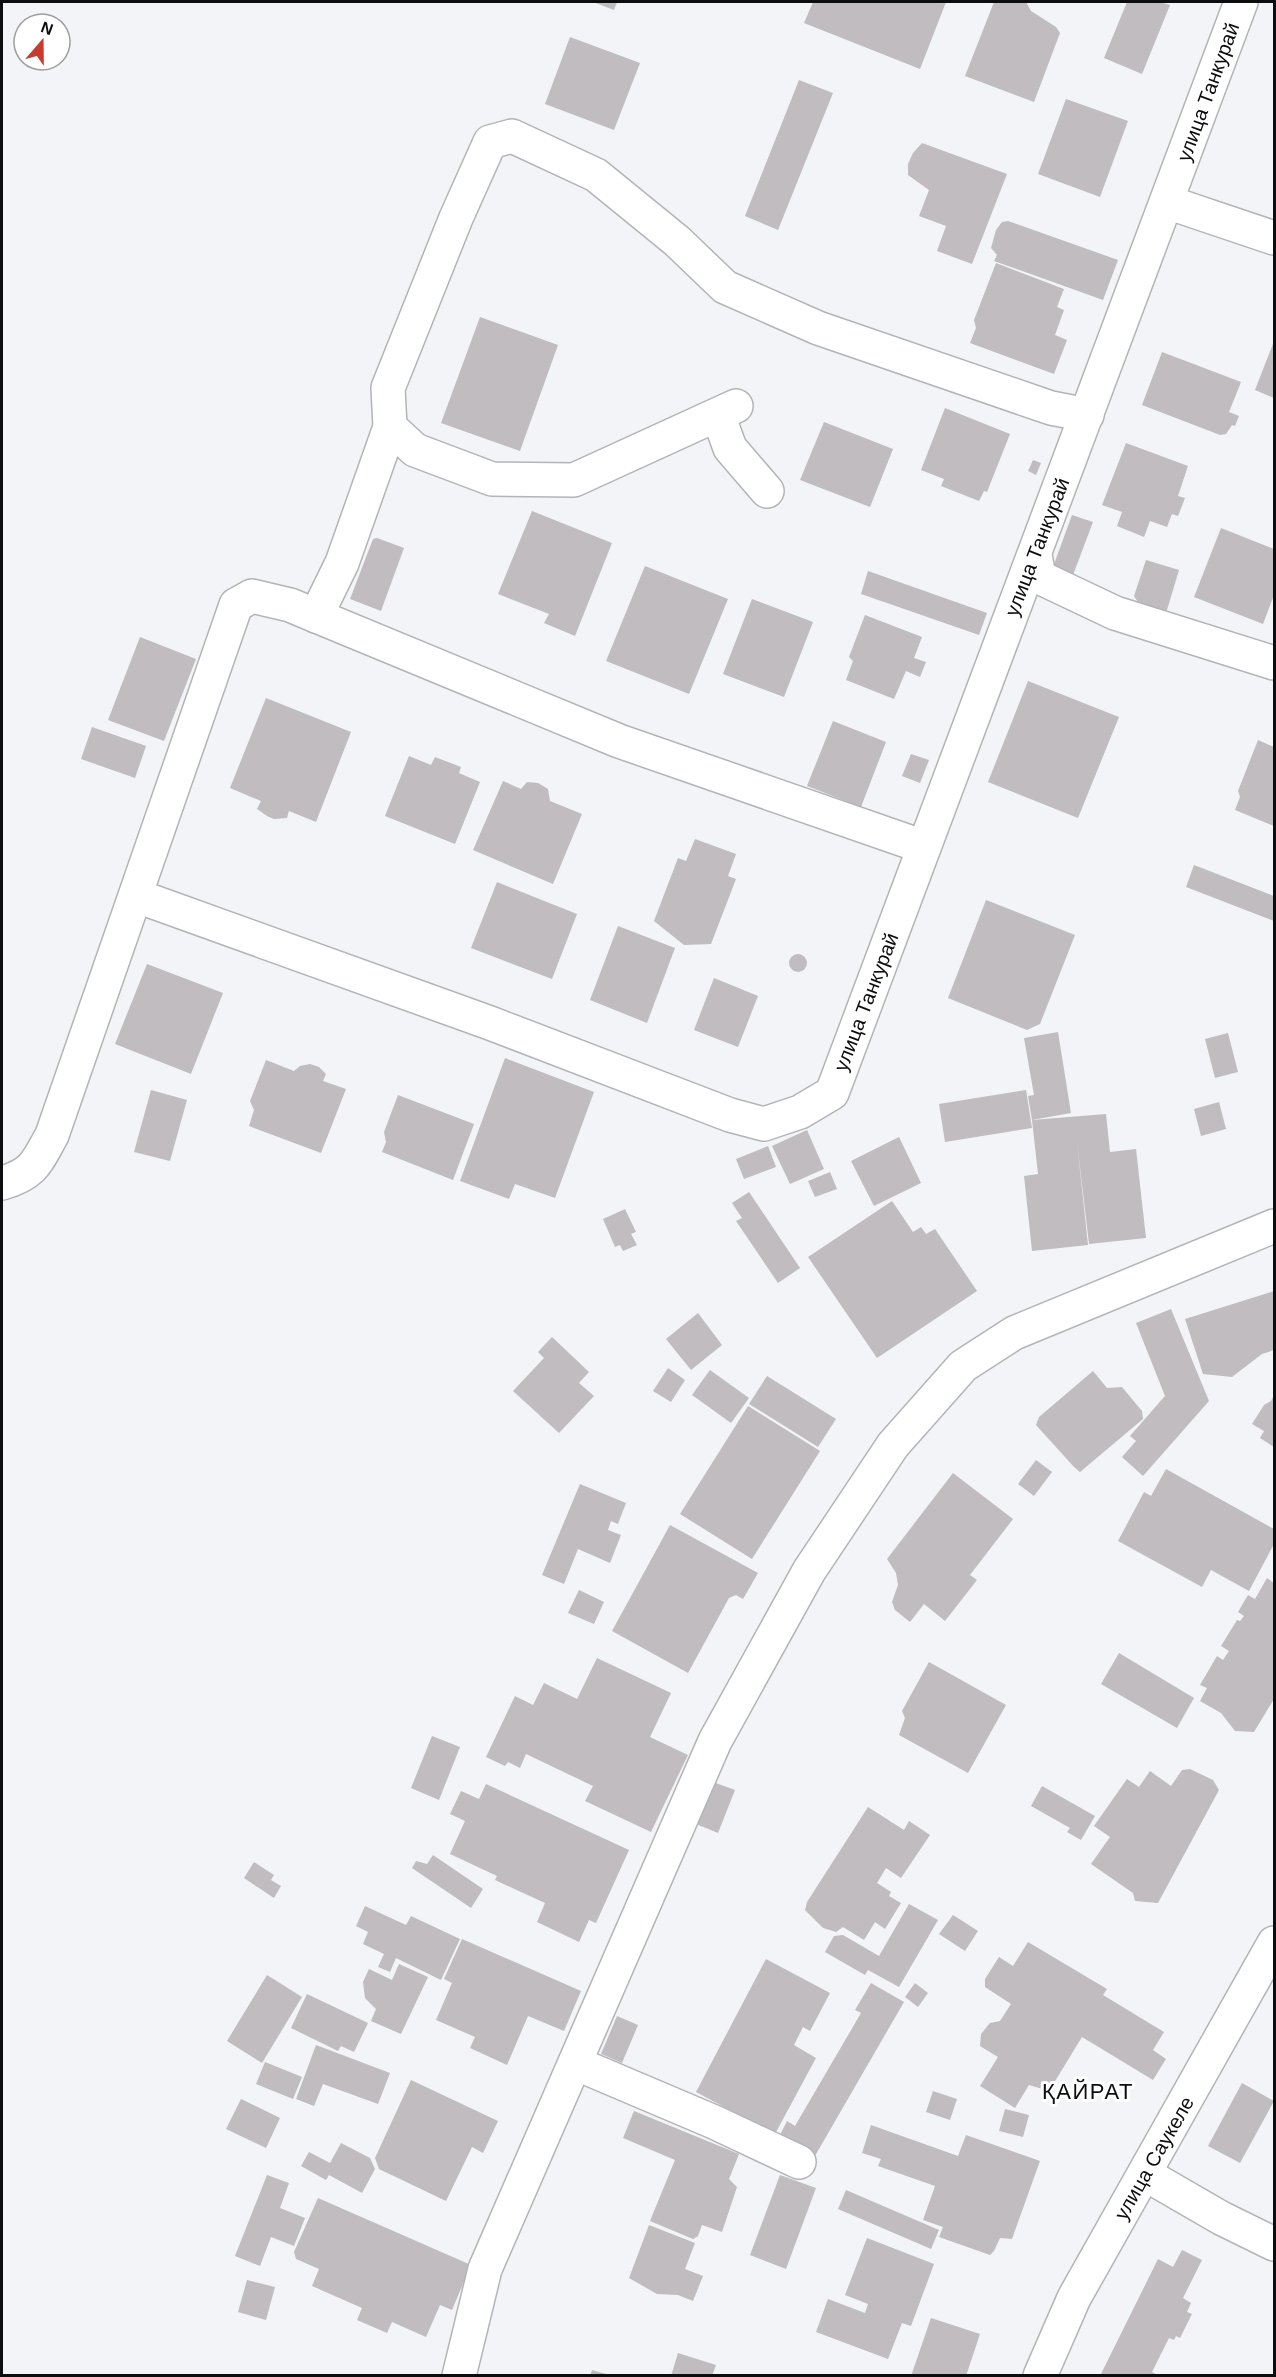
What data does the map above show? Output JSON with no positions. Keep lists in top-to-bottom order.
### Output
{
  "streets": {
    "street": ["улица Танкурай", "улица Саукеле"]
  },
  "districts": ["ҚАЙРАТ"],
  "north": "top"
}
